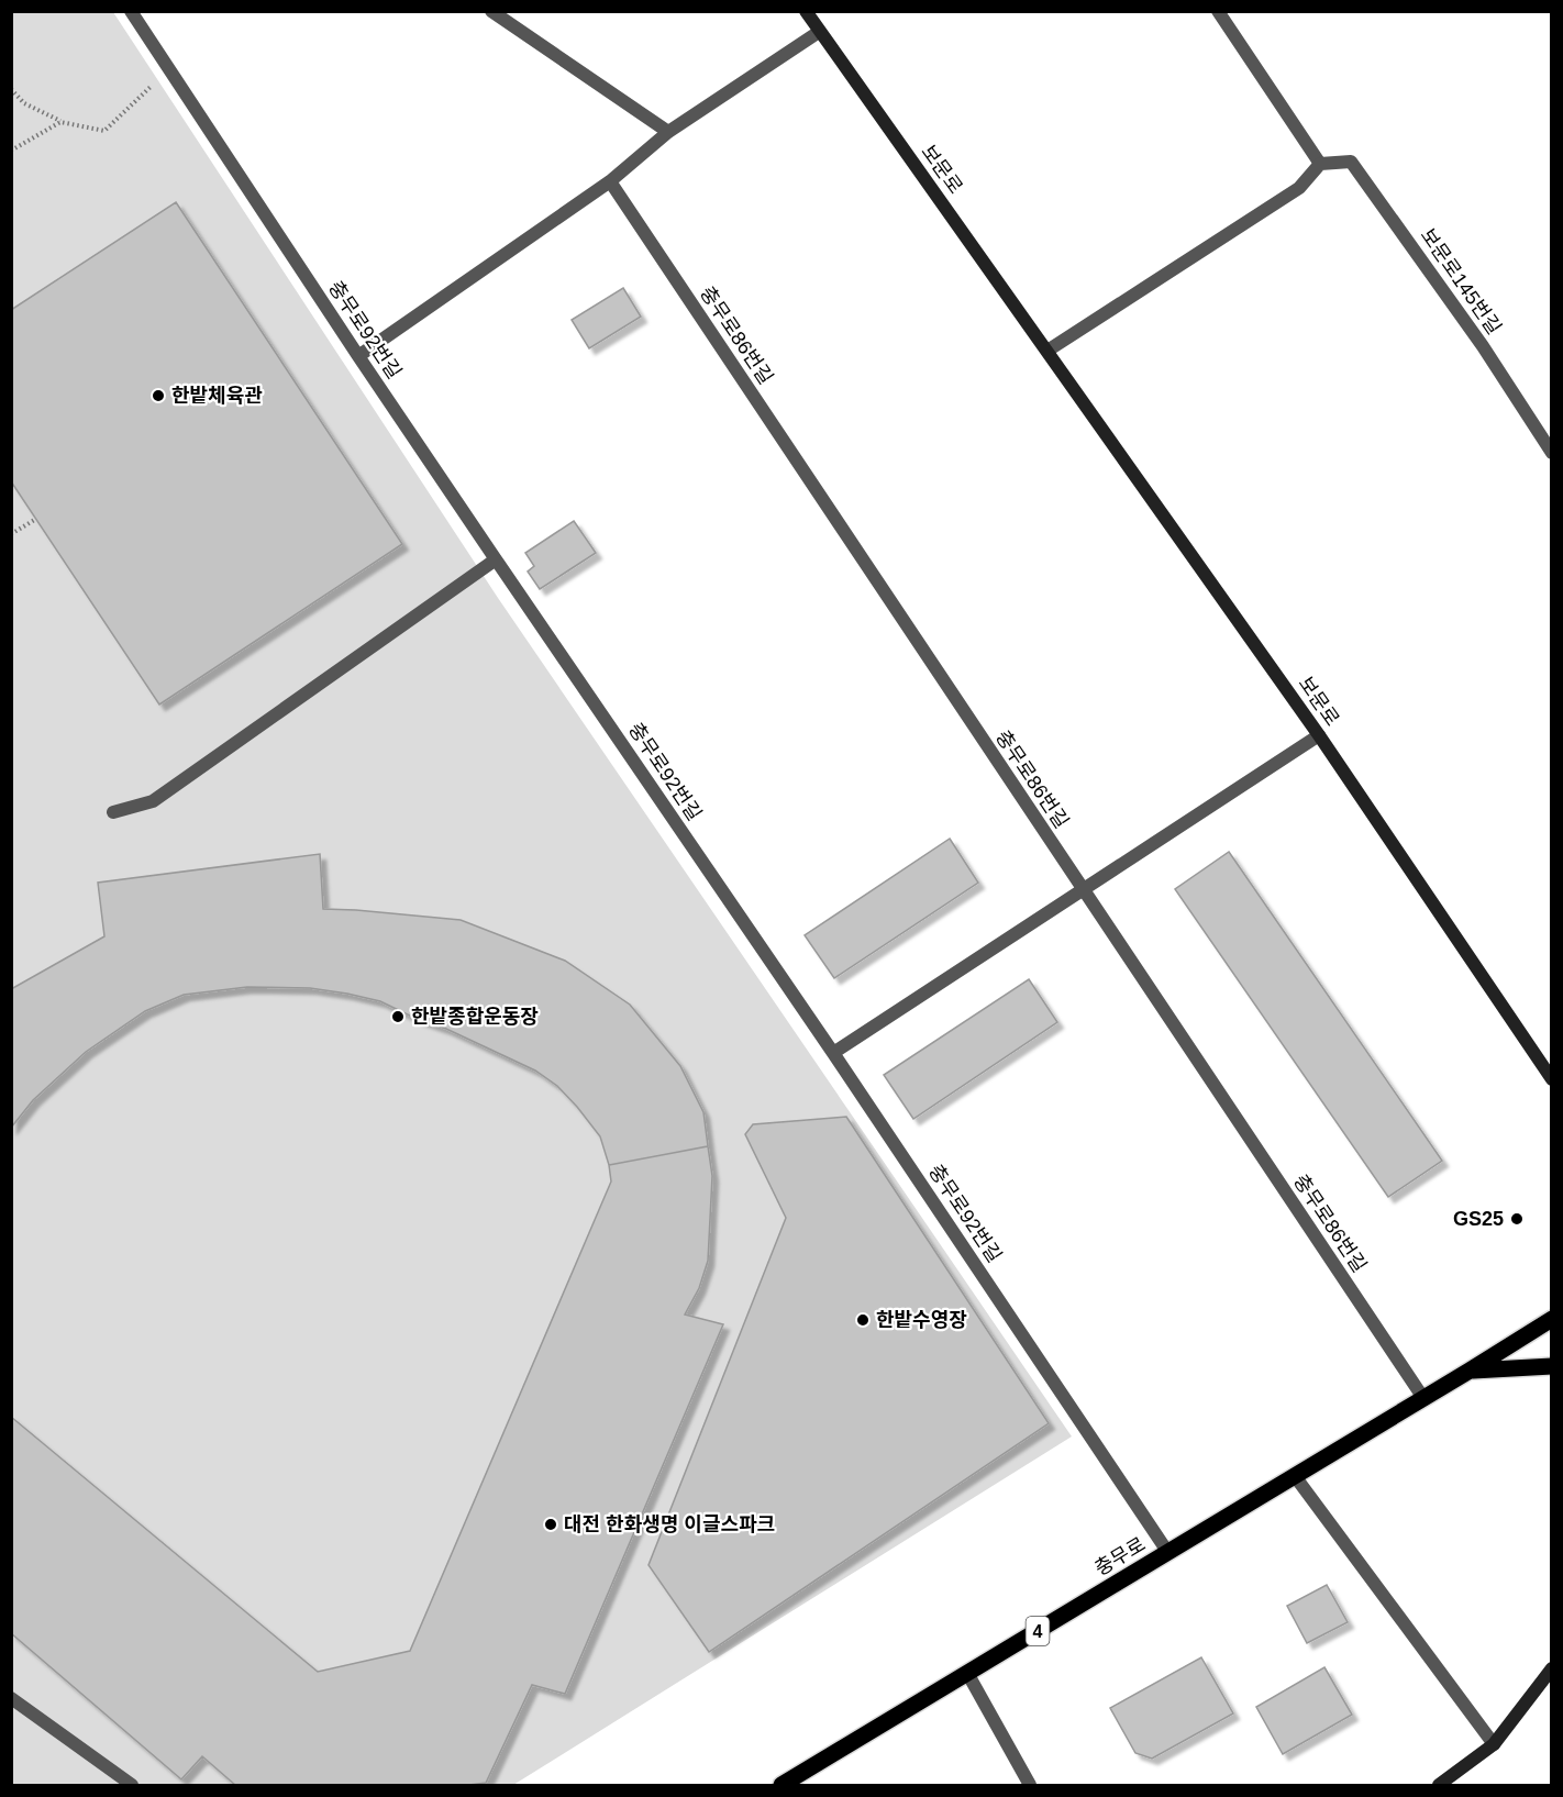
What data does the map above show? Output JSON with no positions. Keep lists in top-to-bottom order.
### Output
{
  "streets": {
    "main road": ["보문로", "충무로", "4"],
    "street": ["보문로145번길", "충무로92번길", "충무로86번길"]
  },
  "crossings": [
    ["충무로92번길", "충무로"],
    ["충무로86번길", "충무로"]
  ],
  "places": [
    "한밭체육관",
    "한밭종합운동장",
    "GS25",
    "한밭수영장",
    "대전 한화생명 이글스파크"
  ]
}
